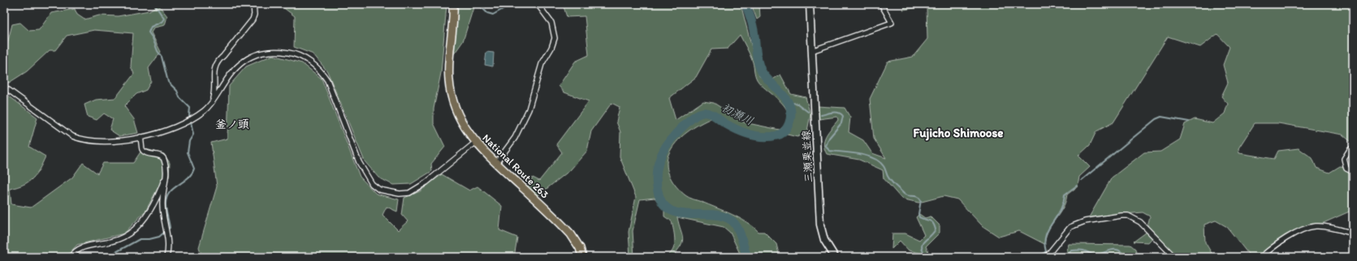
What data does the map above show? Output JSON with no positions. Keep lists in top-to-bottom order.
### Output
{
  "streets": {
    "highway": ["National Route 263"],
    "main road": ["三瀬栗並線"]
  },
  "districts": ["釜ノ頭", "Fujicho Shimoose"],
  "water": ["初瀬川"]
}
